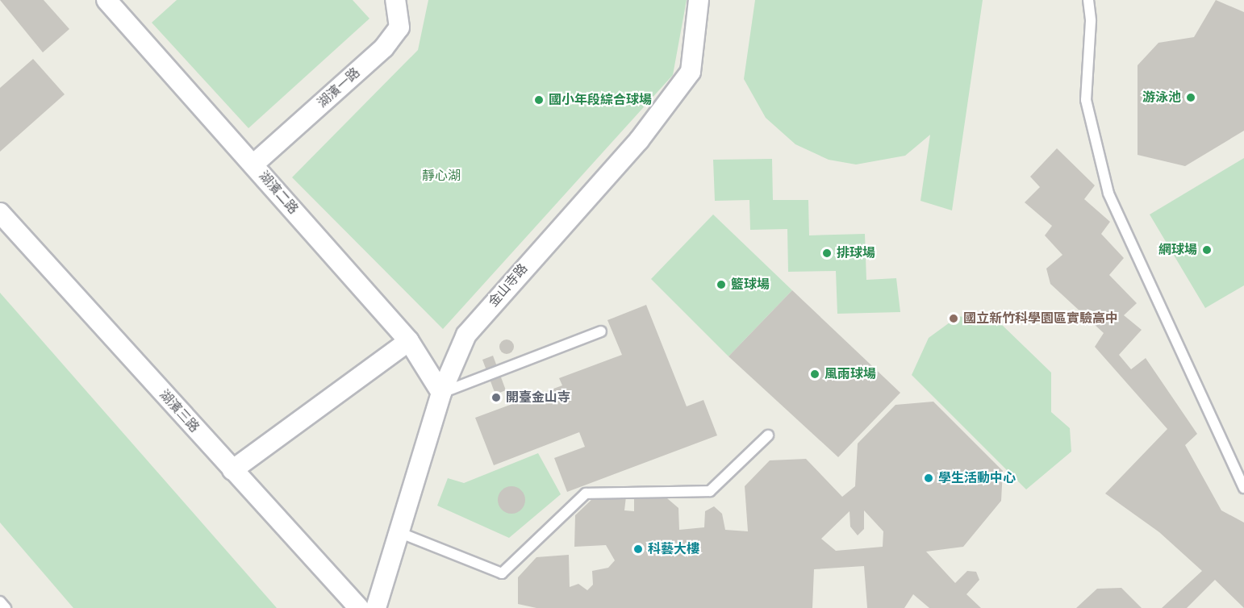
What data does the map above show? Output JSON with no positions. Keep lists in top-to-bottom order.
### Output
{
  "streets": {
    "street": [
      "湖濱一路",
      "湖濱二路",
      "金山寺路",
      "湖濱三路"
    ]
  },
  "crossings": [
    ["湖濱一路", "湖濱二路"],
    ["湖濱二路", "金山寺路"]
  ],
  "parks": ["靜心湖"],
  "places": [
    "游泳池",
    "國小年段綜合球場",
    "網球場",
    "排球場",
    "籃球場",
    "國立新竹科學園區實驗高中",
    "風雨球場",
    "開臺金山寺",
    "學生活動中心",
    "科藝大樓"
  ]
}
